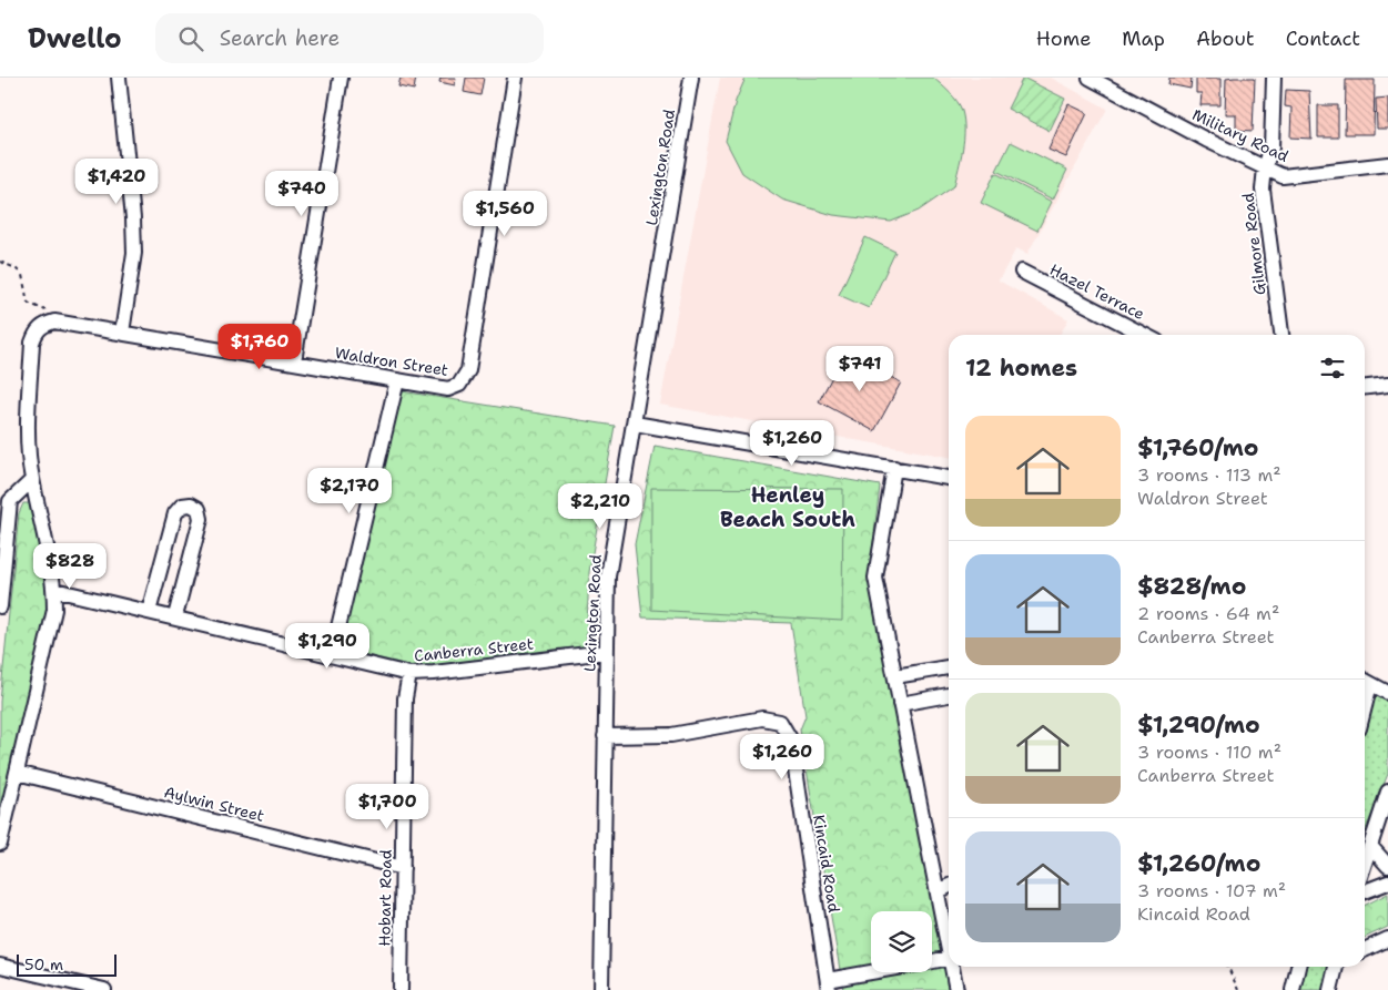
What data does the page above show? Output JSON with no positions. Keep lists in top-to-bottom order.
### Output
{
  "streets": {
    "street": [
      "Military Road",
      "Lexington Road",
      "Gilmore Road",
      "Hazel Terrace",
      "Waldron Street",
      "Canberra Street",
      "Aylwin Street",
      "Kincaid Road",
      "Hobart Road"
    ]
  },
  "crossings": [
    ["Military Road", "Gilmore Road"],
    ["Lexington Road", "Canberra Street"],
    ["Lexington Road", "Kincaid Road"],
    ["Canberra Street", "Hobart Road"],
    ["Aylwin Street", "Hobart Road"]
  ],
  "districts": ["Henley Beach South"],
  "scale_bar": "50 m",
  "page": {
    "header": "Dwello",
    "search": "Search here",
    "nav": [
      "Home",
      "Map",
      "About",
      "Contact"
    ],
    "price": [
      "$1,420",
      "$740",
      "$1,560",
      "$1,760",
      "$741",
      "$1,260",
      "$2,170",
      "$2,210",
      "$828",
      "$1,290",
      "$1,260",
      "$1,700"
    ],
    "heading": "12 homes",
    "list": [
      {
        "name": "$1,760/mo",
        "note": "3 rooms · 113 m² · Waldron Street"
      },
      {
        "name": "$828/mo",
        "note": "2 rooms · 64 m² · Canberra Street"
      },
      {
        "name": "$1,290/mo",
        "note": "3 rooms · 110 m² · Canberra Street"
      },
      {
        "name": "$1,260/mo",
        "note": "3 rooms · 107 m² · Kincaid Road"
      }
    ],
    "scale": "50 m"
  }
}
